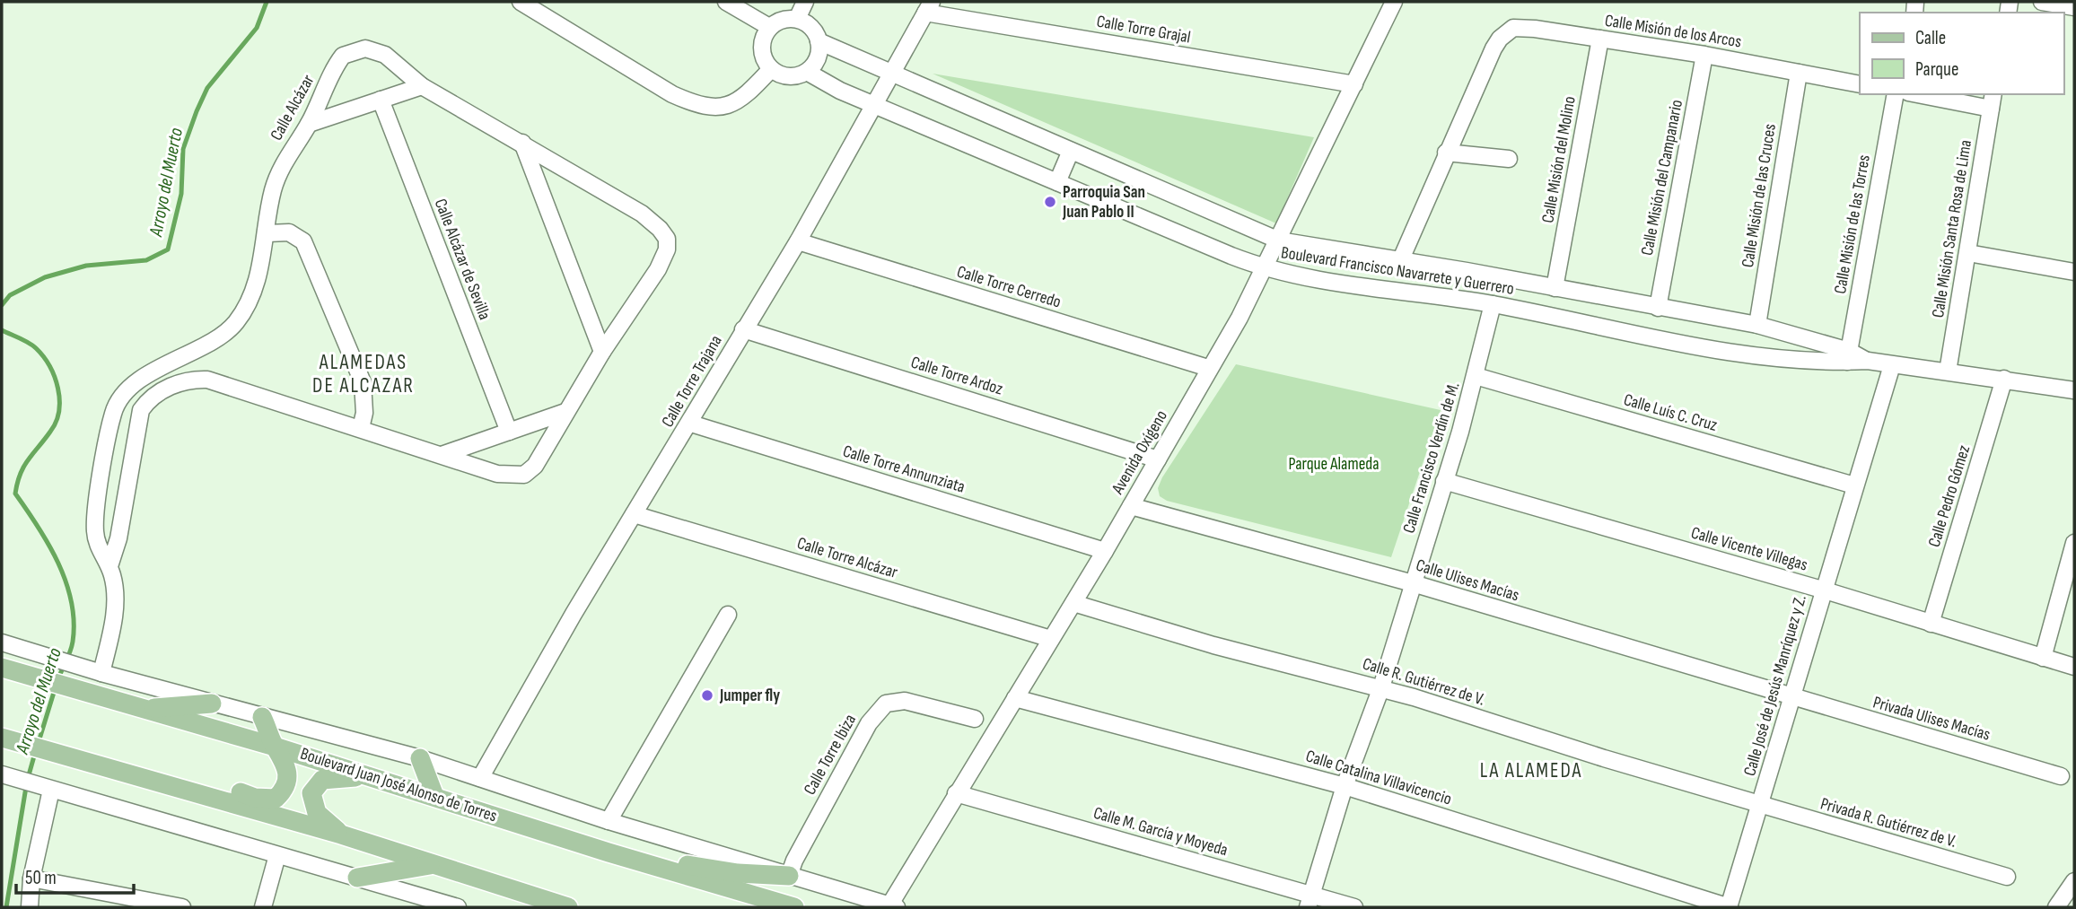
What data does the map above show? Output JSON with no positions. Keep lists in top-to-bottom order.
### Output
{
  "streets": {
    "main road": ["Boulevard Juan José Alonso de Torres"],
    "street": [
      "Calle Torre Grajal",
      "Calle Misión de los Arcos",
      "Calle Alcázar",
      "Calle Misión del Molino",
      "Calle Misión del Campanario",
      "Calle Misión de las Cruces",
      "Calle Misión de las Torres",
      "Calle Misión Santa Rosa de Lima",
      "Calle Alcázar de Sevilla",
      "Boulevard Francisco Navarrete y Guerrero",
      "Calle Torre Cerredo",
      "Calle Torre Ardoz",
      "Calle Torre Trajana",
      "Calle Luís C. Cruz",
      "Avenida Oxígeno",
      "Calle Francisco Verdín de M.",
      "Calle Torre Annunziata",
      "Calle Pedro Gómez",
      "Calle Vicente Villegas",
      "Calle Torre Alcázar",
      "Calle Ulises Macías",
      "Calle R. Gutiérrez de V.",
      "Calle José de Jesús Manríquez y Z.",
      "Privada Ulises Macías",
      "Calle Torre Ibiza",
      "Calle Catalina Villavicencio",
      "Privada R. Gutiérrez de V.",
      "Calle M. García y Moyeda"
    ]
  },
  "crossings": [
    ["Calle Torre Grajal", "Calle Torre Trajana"],
    ["Calle Torre Grajal", "Avenida Oxígeno"],
    ["Calle Misión de los Arcos", "Calle Misión del Molino"],
    ["Calle Misión de los Arcos", "Calle Misión del Campanario"],
    ["Calle Misión de los Arcos", "Calle Misión de las Cruces"],
    ["Calle Misión de los Arcos", "Boulevard Francisco Navarrete y Guerrero"],
    ["Calle Misión del Molino", "Boulevard Francisco Navarrete y Guerrero"],
    ["Calle Misión del Campanario", "Boulevard Francisco Navarrete y Guerrero"],
    ["Calle Misión de las Cruces", "Boulevard Francisco Navarrete y Guerrero"],
    ["Calle Misión de las Torres", "Boulevard Francisco Navarrete y Guerrero"],
    ["Calle Misión Santa Rosa de Lima", "Boulevard Francisco Navarrete y Guerrero"],
    ["Boulevard Francisco Navarrete y Guerrero", "Calle Torre Trajana"],
    ["Boulevard Francisco Navarrete y Guerrero", "Avenida Oxígeno"],
    ["Boulevard Francisco Navarrete y Guerrero", "Calle Francisco Verdín de M."],
    ["Boulevard Francisco Navarrete y Guerrero", "Calle Pedro Gómez"],
    ["Boulevard Francisco Navarrete y Guerrero", "Calle José de Jesús Manríquez y Z."],
    ["Calle Torre Cerredo", "Calle Torre Trajana"],
    ["Calle Torre Cerredo", "Avenida Oxígeno"],
    ["Calle Torre Ardoz", "Calle Torre Trajana"],
    ["Calle Torre Ardoz", "Avenida Oxígeno"],
    ["Calle Torre Trajana", "Calle Torre Annunziata"],
    ["Calle Torre Trajana", "Calle Torre Alcázar"],
    ["Calle Luís C. Cruz", "Calle Francisco Verdín de M."],
    ["Calle Luís C. Cruz", "Calle José de Jesús Manríquez y Z."],
    ["Avenida Oxígeno", "Calle Torre Annunziata"],
    ["Avenida Oxígeno", "Calle Torre Alcázar"],
    ["Avenida Oxígeno", "Calle Ulises Macías"],
    ["Avenida Oxígeno", "Calle R. Gutiérrez de V."],
    ["Avenida Oxígeno", "Calle Catalina Villavicencio"],
    ["Avenida Oxígeno", "Calle M. García y Moyeda"],
    ["Calle Francisco Verdín de M.", "Calle Vicente Villegas"],
    ["Calle Francisco Verdín de M.", "Calle Ulises Macías"],
    ["Calle Francisco Verdín de M.", "Calle R. Gutiérrez de V."],
    ["Calle Francisco Verdín de M.", "Calle Catalina Villavicencio"],
    ["Calle Francisco Verdín de M.", "Calle M. García y Moyeda"],
    ["Calle Pedro Gómez", "Calle Vicente Villegas"],
    ["Calle Vicente Villegas", "Calle José de Jesús Manríquez y Z."],
    ["Calle Ulises Macías", "Calle José de Jesús Manríquez y Z."],
    ["Calle Ulises Macías", "Privada Ulises Macías"],
    ["Calle R. Gutiérrez de V.", "Calle José de Jesús Manríquez y Z."],
    ["Calle R. Gutiérrez de V.", "Privada R. Gutiérrez de V."],
    ["Calle José de Jesús Manríquez y Z.", "Privada Ulises Macías"],
    ["Calle José de Jesús Manríquez y Z.", "Calle Catalina Villavicencio"],
    ["Calle José de Jesús Manríquez y Z.", "Privada R. Gutiérrez de V."]
  ],
  "districts": ["ALAMEDAS DE ALCAZAR", "LA ALAMEDA"],
  "water": ["Arroyo del Muerto"],
  "parks": ["Parque Alameda"],
  "places": ["Parroquia San Juan Pablo II", "Jumper fly"],
  "legend": ["Calle", "Parque"],
  "scale_bar": "50 m"
}
